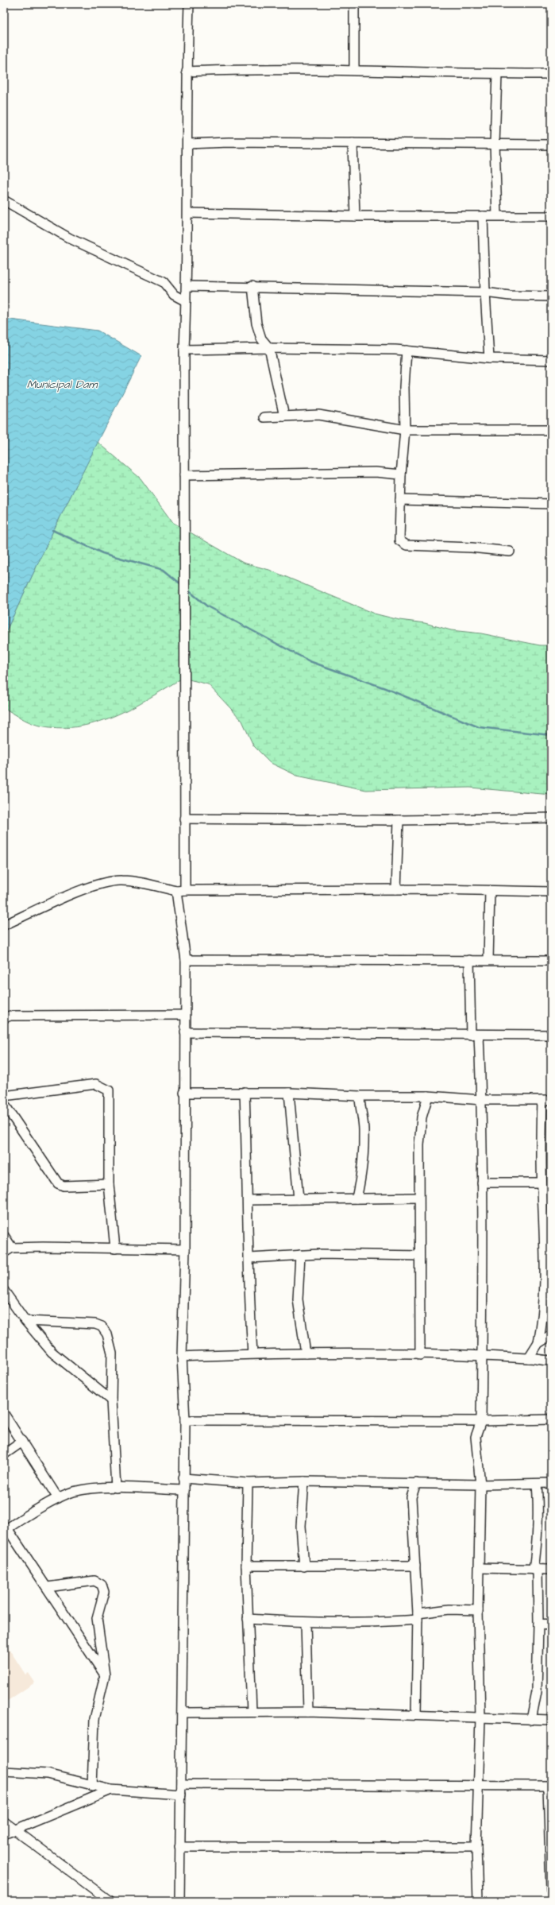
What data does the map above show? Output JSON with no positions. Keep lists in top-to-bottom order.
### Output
{
  "water": ["Municipal Dam"]
}
